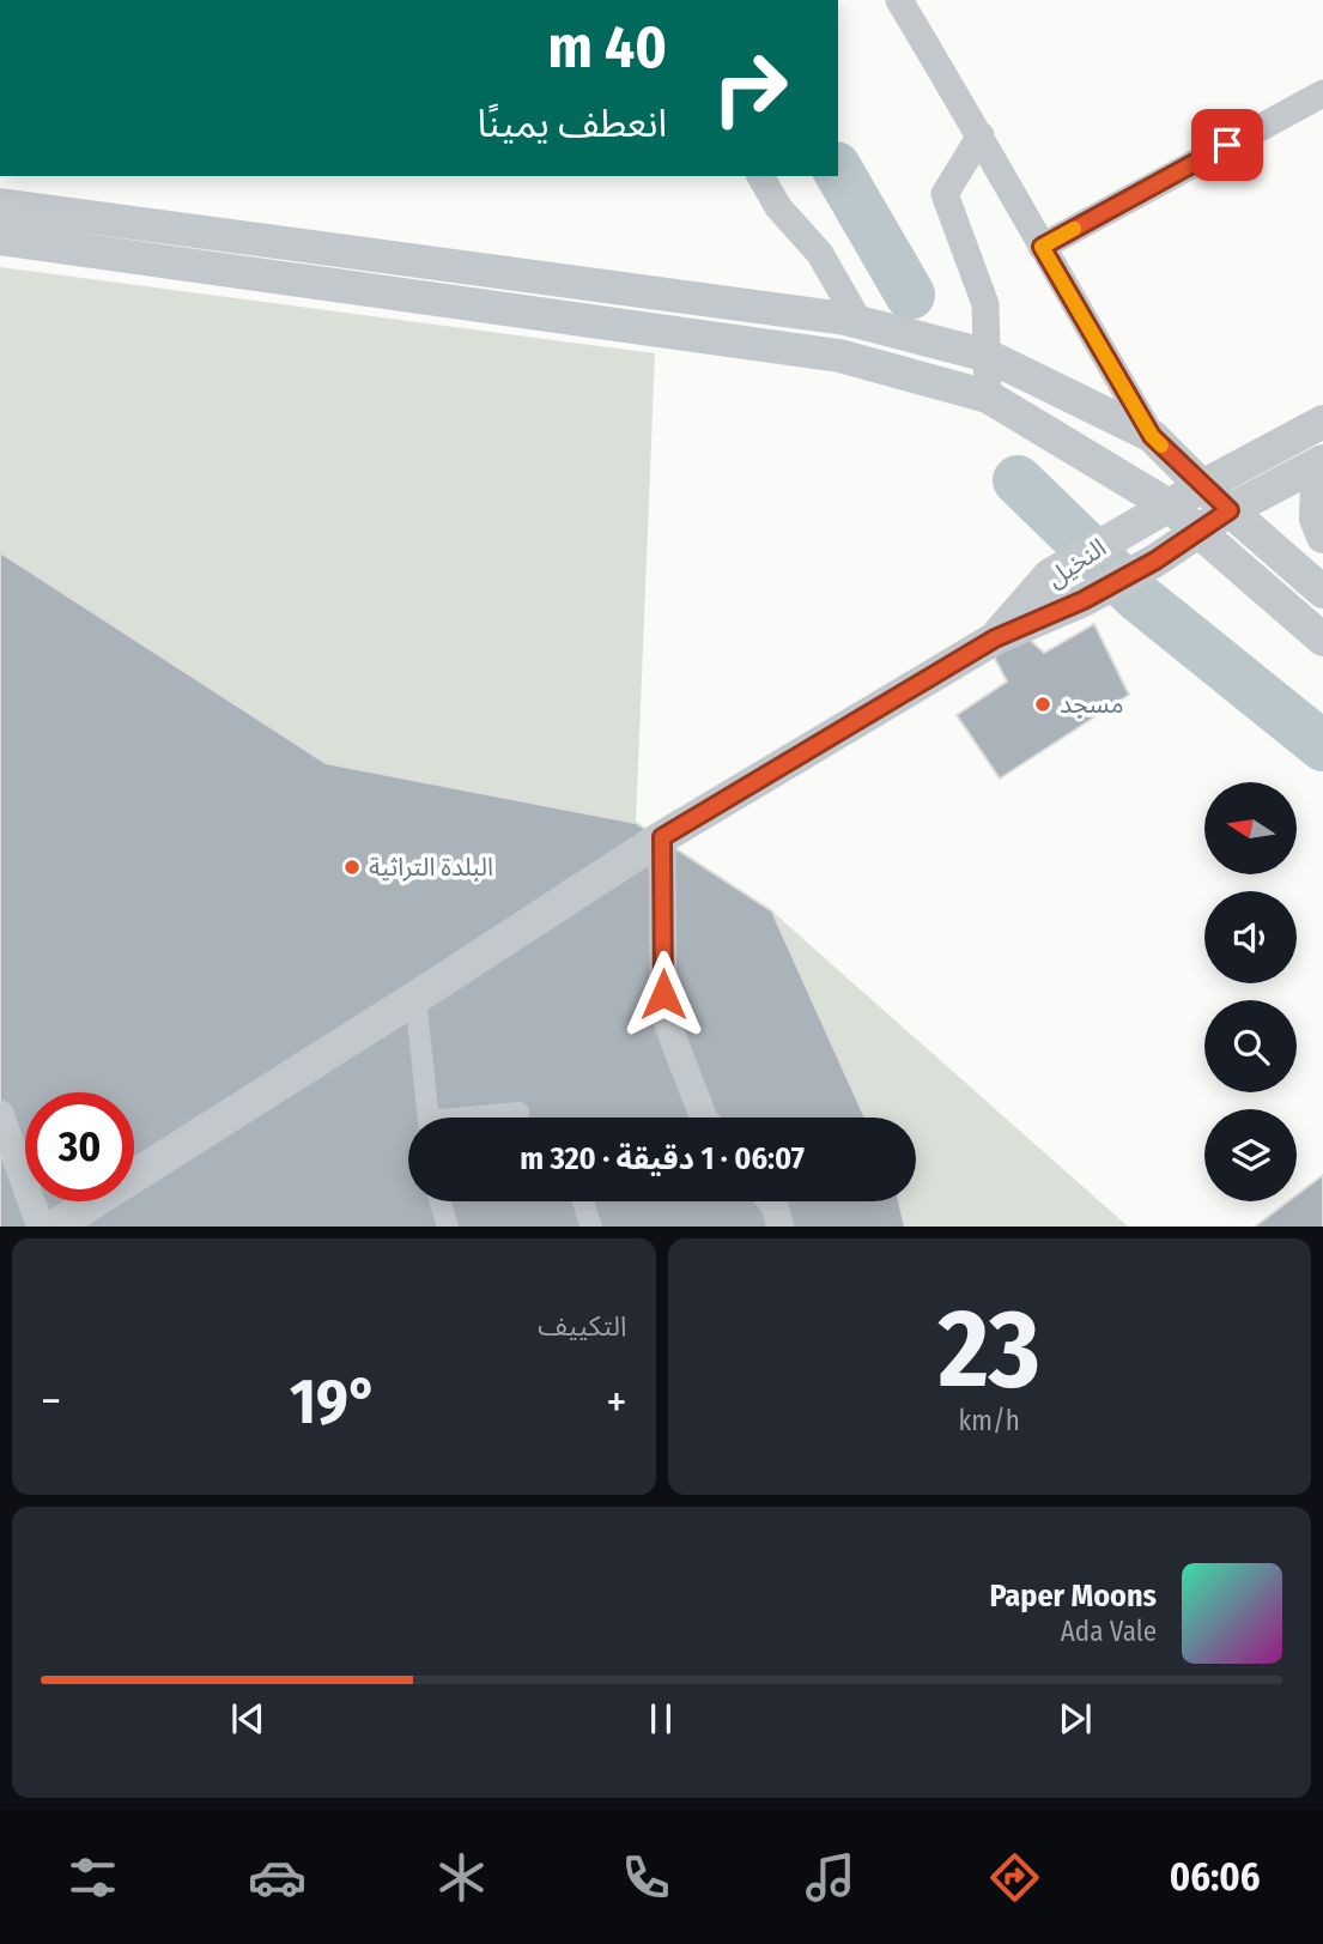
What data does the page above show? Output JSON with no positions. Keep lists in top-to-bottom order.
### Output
{
  "streets": {
    "street": ["النخيل"]
  },
  "places": ["مسجد", "البلدة التراثية"],
  "north": "left",
  "page": {
    "turn": ["40 m", "انعطف يمينًا"],
    "limit": "30",
    "trip": "06:07 · 1 دقيقة · 320 m",
    "tile": [
      ["23", "km/h"],
      "التكييف"
    ],
    "heat": ["−", "19°", "+"],
    "song": ["Paper Moons", "Ada Vale"],
    "tabs": "06:06"
  }
}
